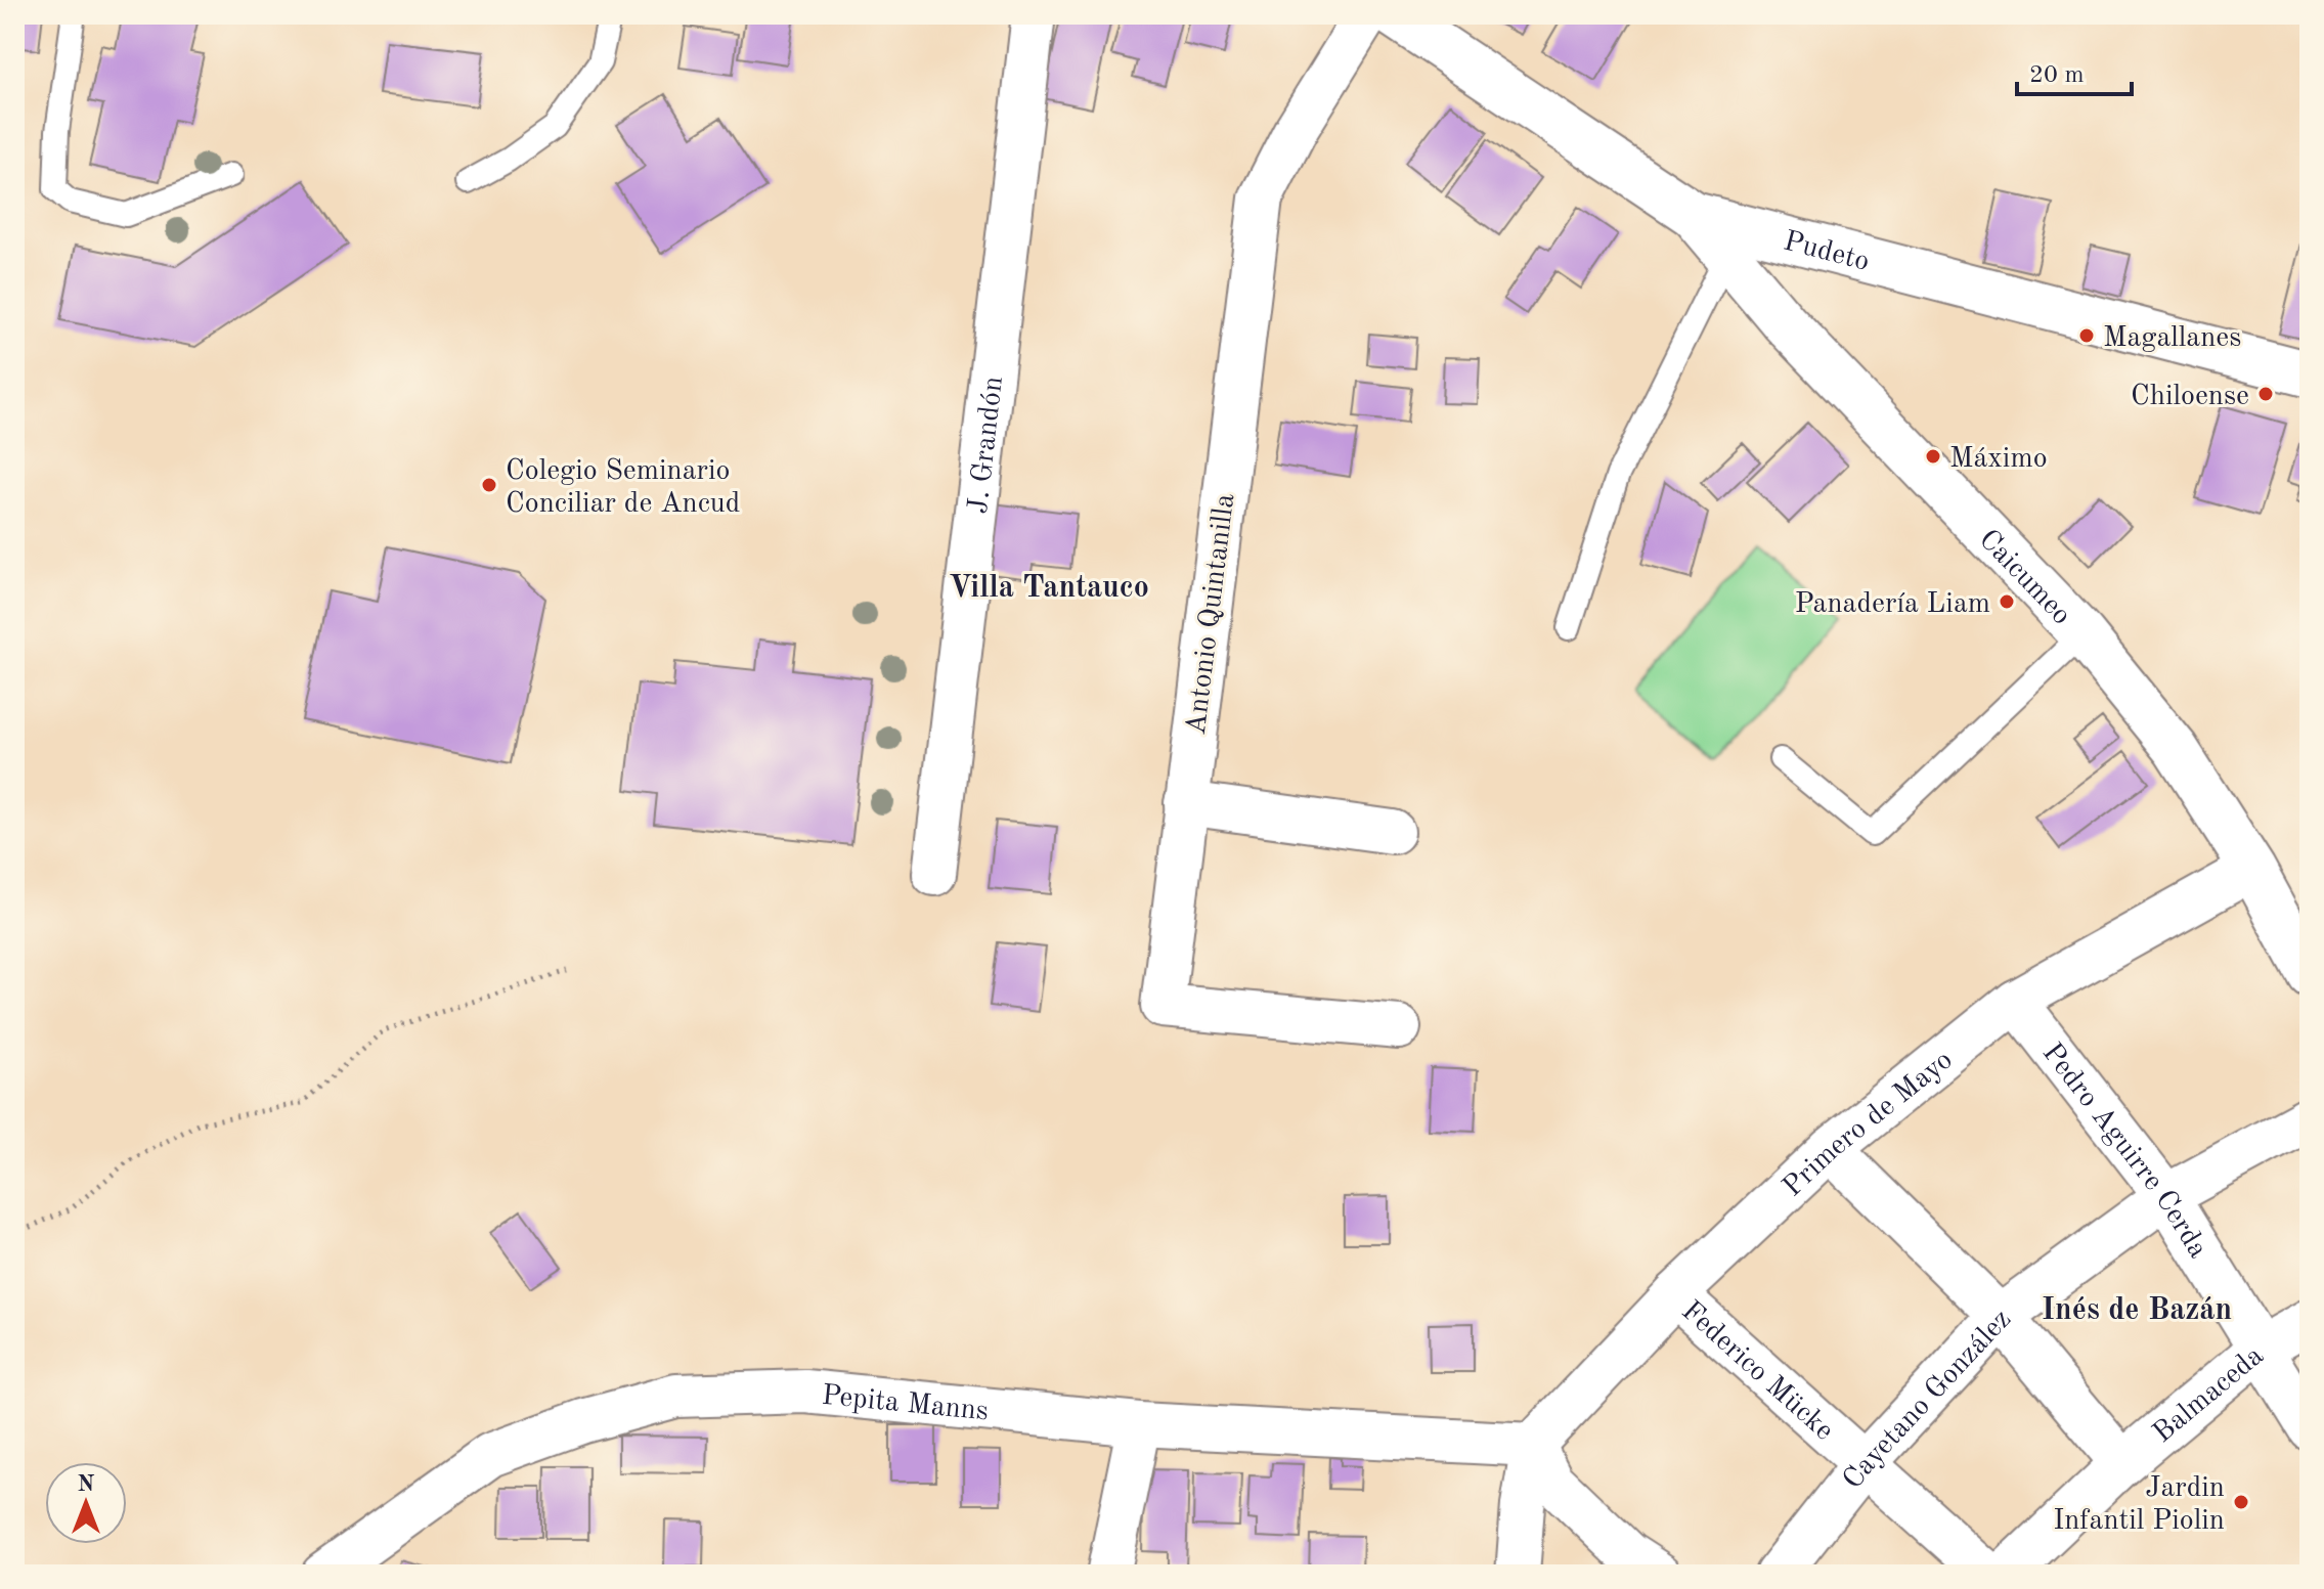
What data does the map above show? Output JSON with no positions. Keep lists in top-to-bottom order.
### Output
{
  "streets": {
    "street": [
      "Pudeto",
      "J. Grandón",
      "Caicumeo",
      "Antonio Quintanilla",
      "Primero de Mayo",
      "Pedro Aguirre Cerda",
      "Federico Mücke",
      "Balmaceda",
      "Cayetano González",
      "Pepita Manns"
    ]
  },
  "crossings": [
    ["Pudeto", "Caicumeo"],
    ["Caicumeo", "Primero de Mayo"],
    ["Primero de Mayo", "Pedro Aguirre Cerda"],
    ["Primero de Mayo", "Federico Mücke"],
    ["Primero de Mayo", "Pepita Manns"],
    ["Pedro Aguirre Cerda", "Balmaceda"],
    ["Pedro Aguirre Cerda", "Cayetano González"],
    ["Federico Mücke", "Cayetano González"]
  ],
  "districts": ["Villa Tantauco", "Inés de Bazán"],
  "places": [
    "Magallanes",
    "Chiloense",
    "Máximo",
    "Colegio Seminario Conciliar de Ancud",
    "Panadería Liam",
    "Jardin Infantil Piolin"
  ],
  "scale_bar": "20 m",
  "north": "top"
}
